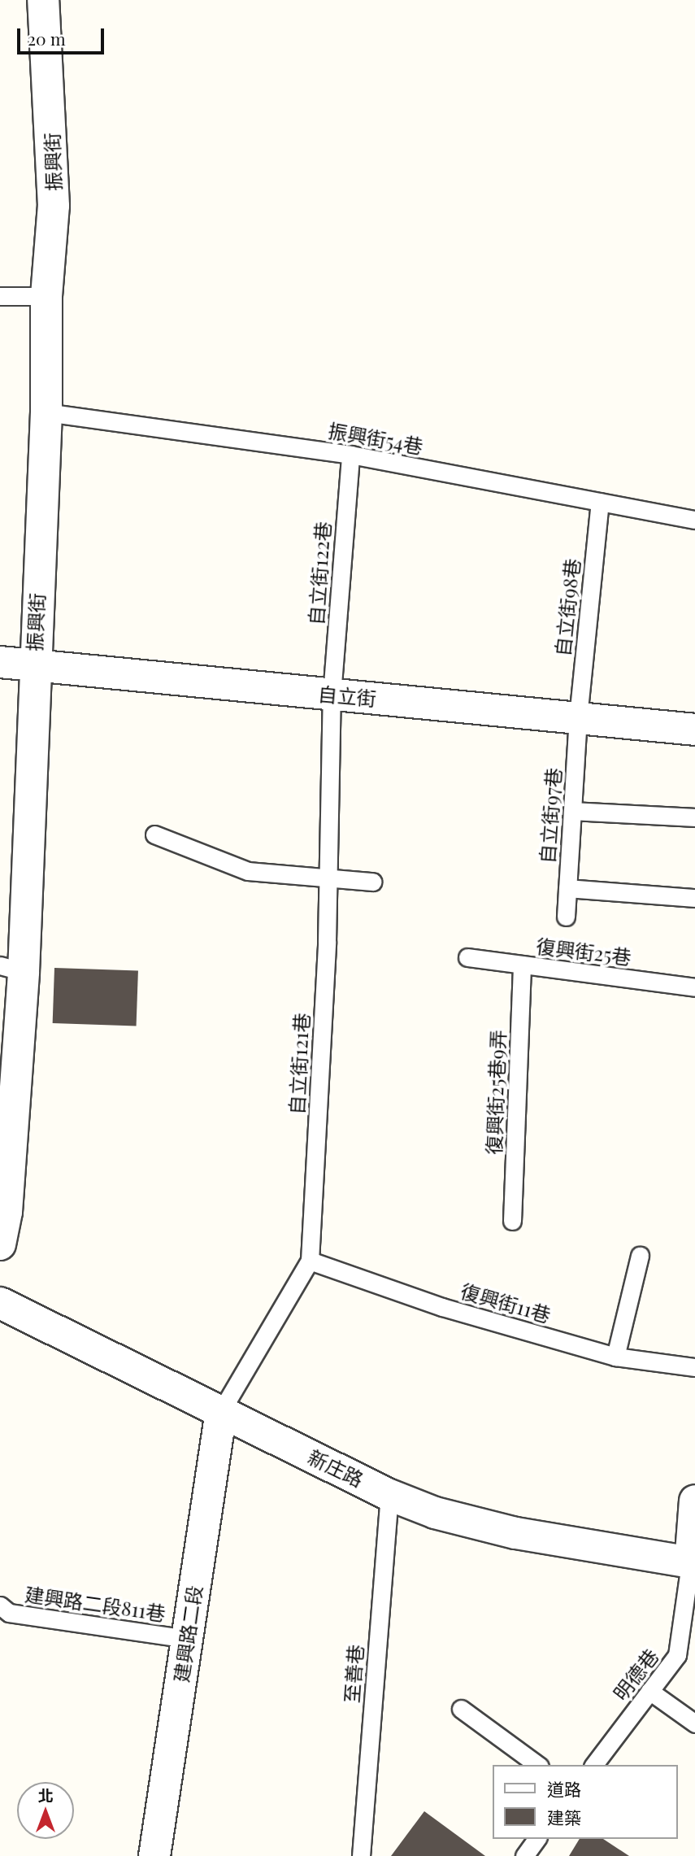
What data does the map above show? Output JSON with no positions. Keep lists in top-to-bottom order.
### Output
{
  "streets": {
    "street": [
      "振興街",
      "自立街",
      "新庄路",
      "建興路二段"
    ],
    "lane": [
      "振興街54巷",
      "自立街122巷",
      "自立街98巷",
      "自立街97巷",
      "復興街25巷",
      "自立街121巷",
      "復興街25巷9弄",
      "復興街11巷",
      "建興路二段811巷",
      "至善巷",
      "明德巷"
    ]
  },
  "crossings": [
    ["振興街", "振興街54巷"],
    ["振興街", "自立街"],
    ["振興街54巷", "自立街122巷"],
    ["振興街54巷", "自立街98巷"],
    ["自立街122巷", "自立街"],
    ["自立街122巷", "自立街121巷"],
    ["自立街98巷", "自立街"],
    ["自立街98巷", "自立街97巷"],
    ["自立街", "自立街97巷"],
    ["自立街", "自立街121巷"],
    ["復興街25巷", "復興街25巷9弄"],
    ["自立街121巷", "復興街11巷"],
    ["自立街121巷", "新庄路"],
    ["自立街121巷", "建興路二段"],
    ["新庄路", "建興路二段"],
    ["新庄路", "至善巷"],
    ["新庄路", "明德巷"],
    ["建興路二段811巷", "建興路二段"]
  ],
  "legend": ["道路", "建築"],
  "scale_bar": "20 m",
  "north": "top"
}
